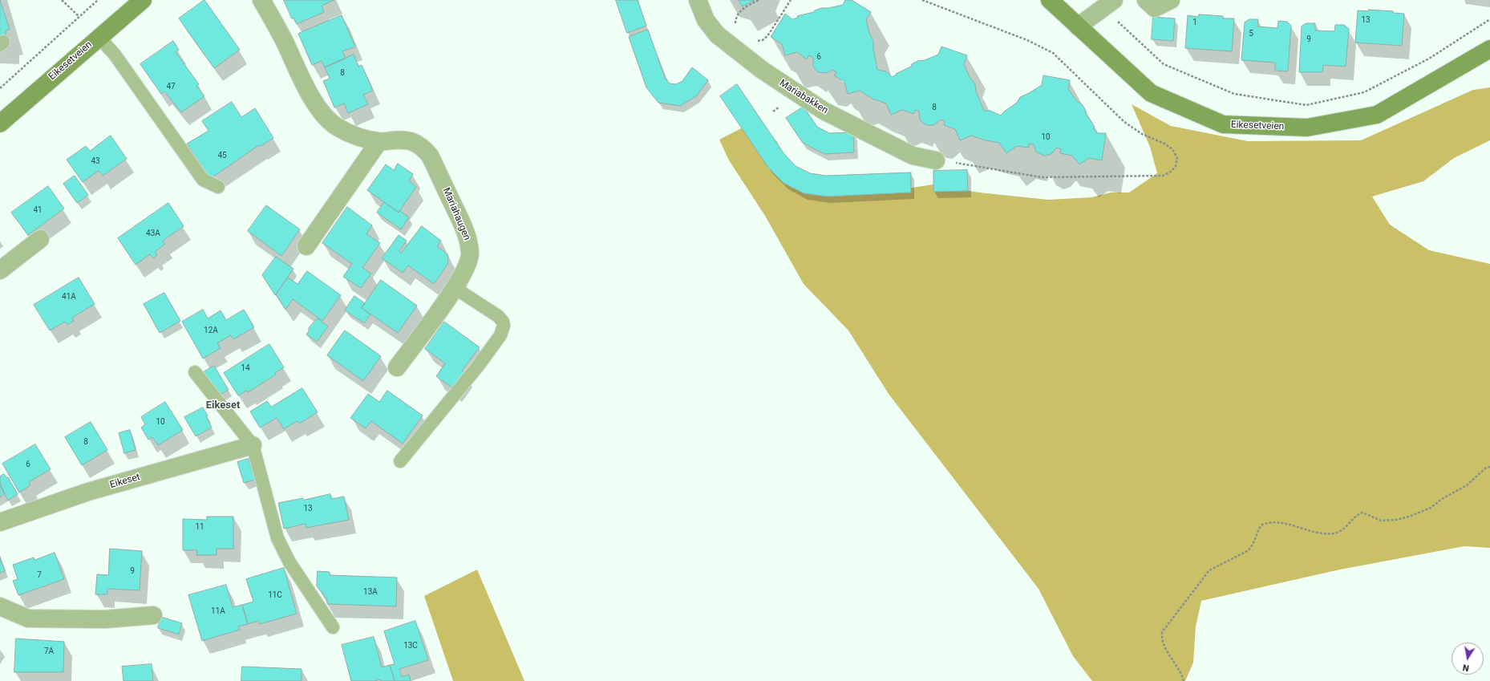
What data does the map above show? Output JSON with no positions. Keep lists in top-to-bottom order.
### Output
{
  "streets": {
    "main road": ["Eikesetveien"],
    "street": ["Mariabakken", "Mariahaugen", "Eikeset"]
  },
  "districts": ["Eikeset"],
  "house_numbers": [
    "13",
    "1",
    "5",
    "9",
    "6",
    "8",
    "47",
    "8",
    "10",
    "45",
    "43",
    "41",
    "43A",
    "41A",
    "12A",
    "14",
    "10",
    "8",
    "6",
    "13",
    "11",
    "9",
    "7",
    "13A",
    "11C",
    "11A",
    "13C",
    "7A"
  ],
  "north": "bottom"
}
